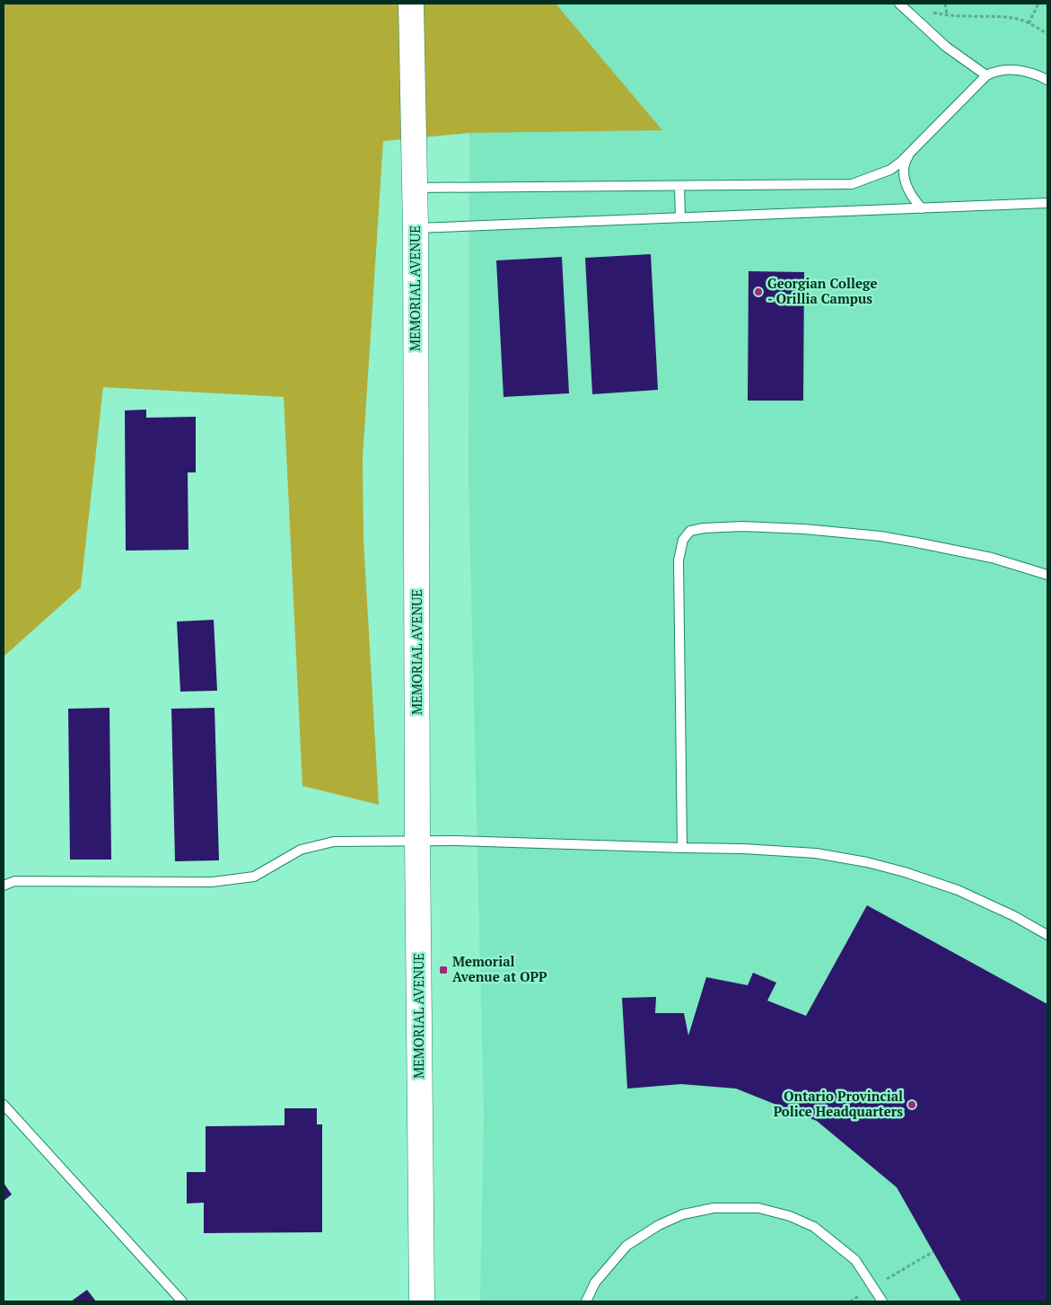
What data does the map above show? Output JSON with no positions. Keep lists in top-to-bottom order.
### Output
{
  "streets": {
    "main road": ["MEMORIAL AVENUE"]
  },
  "places": {
    "other": ["Georgian College - Orillia Campus", "Ontario Provincial Police Headquarters"],
    "transit": ["Memorial Avenue at OPP"]
  }
}
